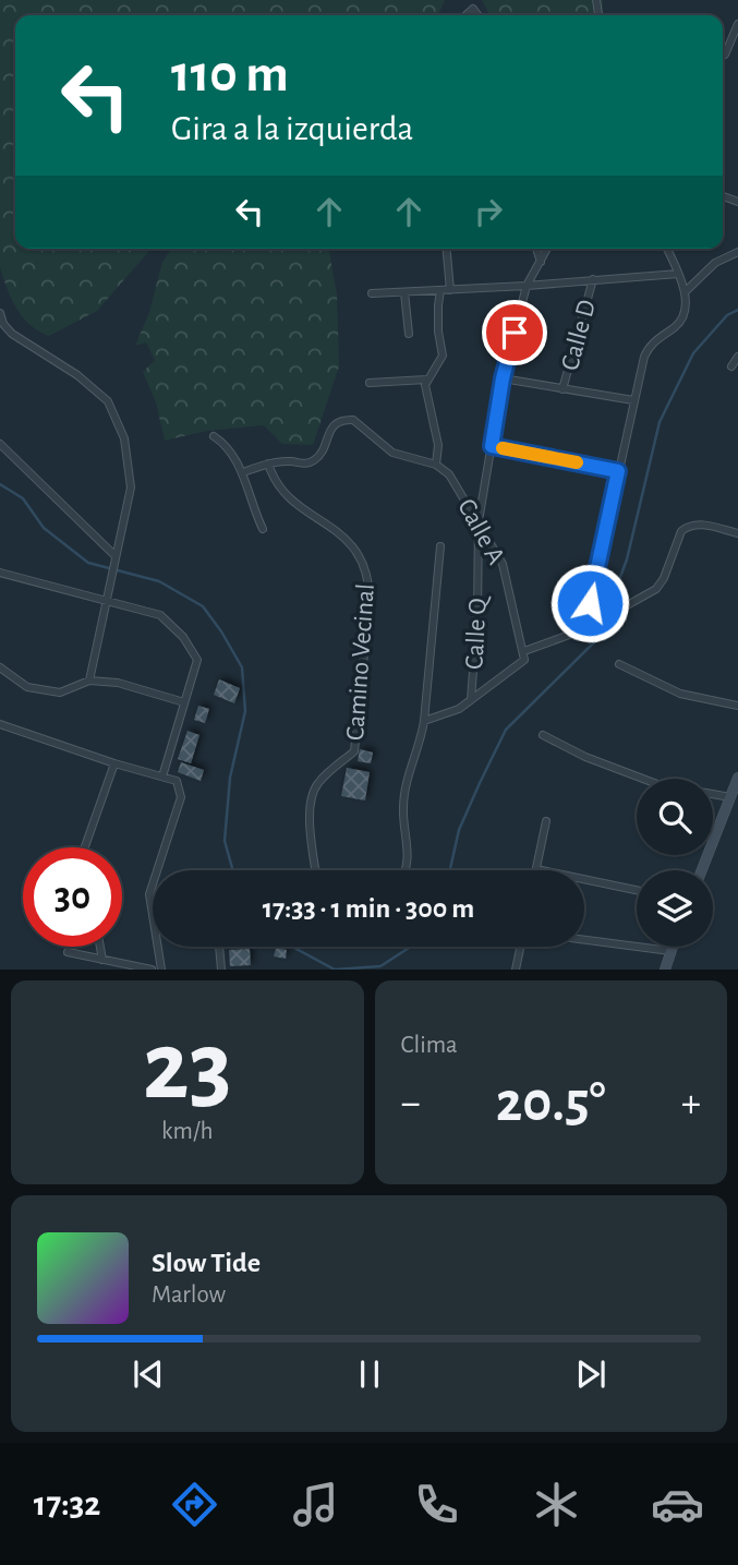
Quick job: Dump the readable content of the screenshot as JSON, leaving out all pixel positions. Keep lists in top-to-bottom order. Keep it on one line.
{"streets":{"street":["Calle D","Calle A","Calle Q","Camino Vecinal"]},"crossings":[["Calle A","Calle Q"]],"page":{"turn":["110 m","Gira a la izquierda"],"limit":"30","trip":"17:33 · 1 min · 300 m","tile":[["23","km/h"],"Clima"],"heat":["−","20.5°","+"],"song":["Slow Tide","Marlow"],"tabs":"17:32"}}
